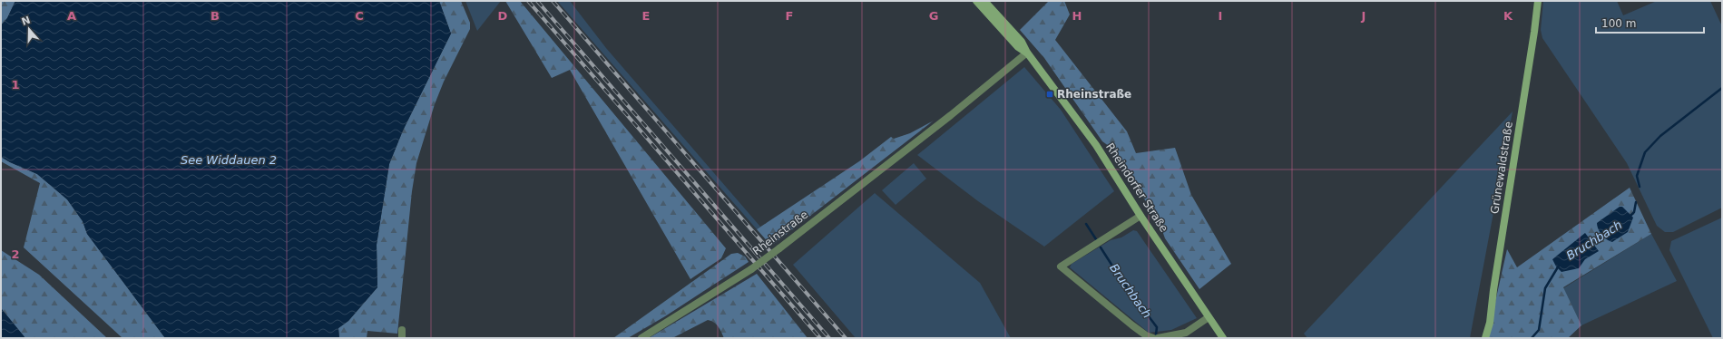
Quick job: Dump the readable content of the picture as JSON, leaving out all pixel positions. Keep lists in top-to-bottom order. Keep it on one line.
{"streets":{"main road":["Grünewaldstraße","Rheindorfer Straße"],"street":["Rheinstraße"]},"crossings":[["Rheindorfer Straße","Rheinstraße"]],"water":["See Widdauen 2","Bruchbach"],"places":{"transit":["Rheinstraße"]},"scale_bar":"100 m","north":"top","grid":{"columns":["A","B","C","D","E","F","G","H","I","J","K"],"rows":["1","2"]}}
